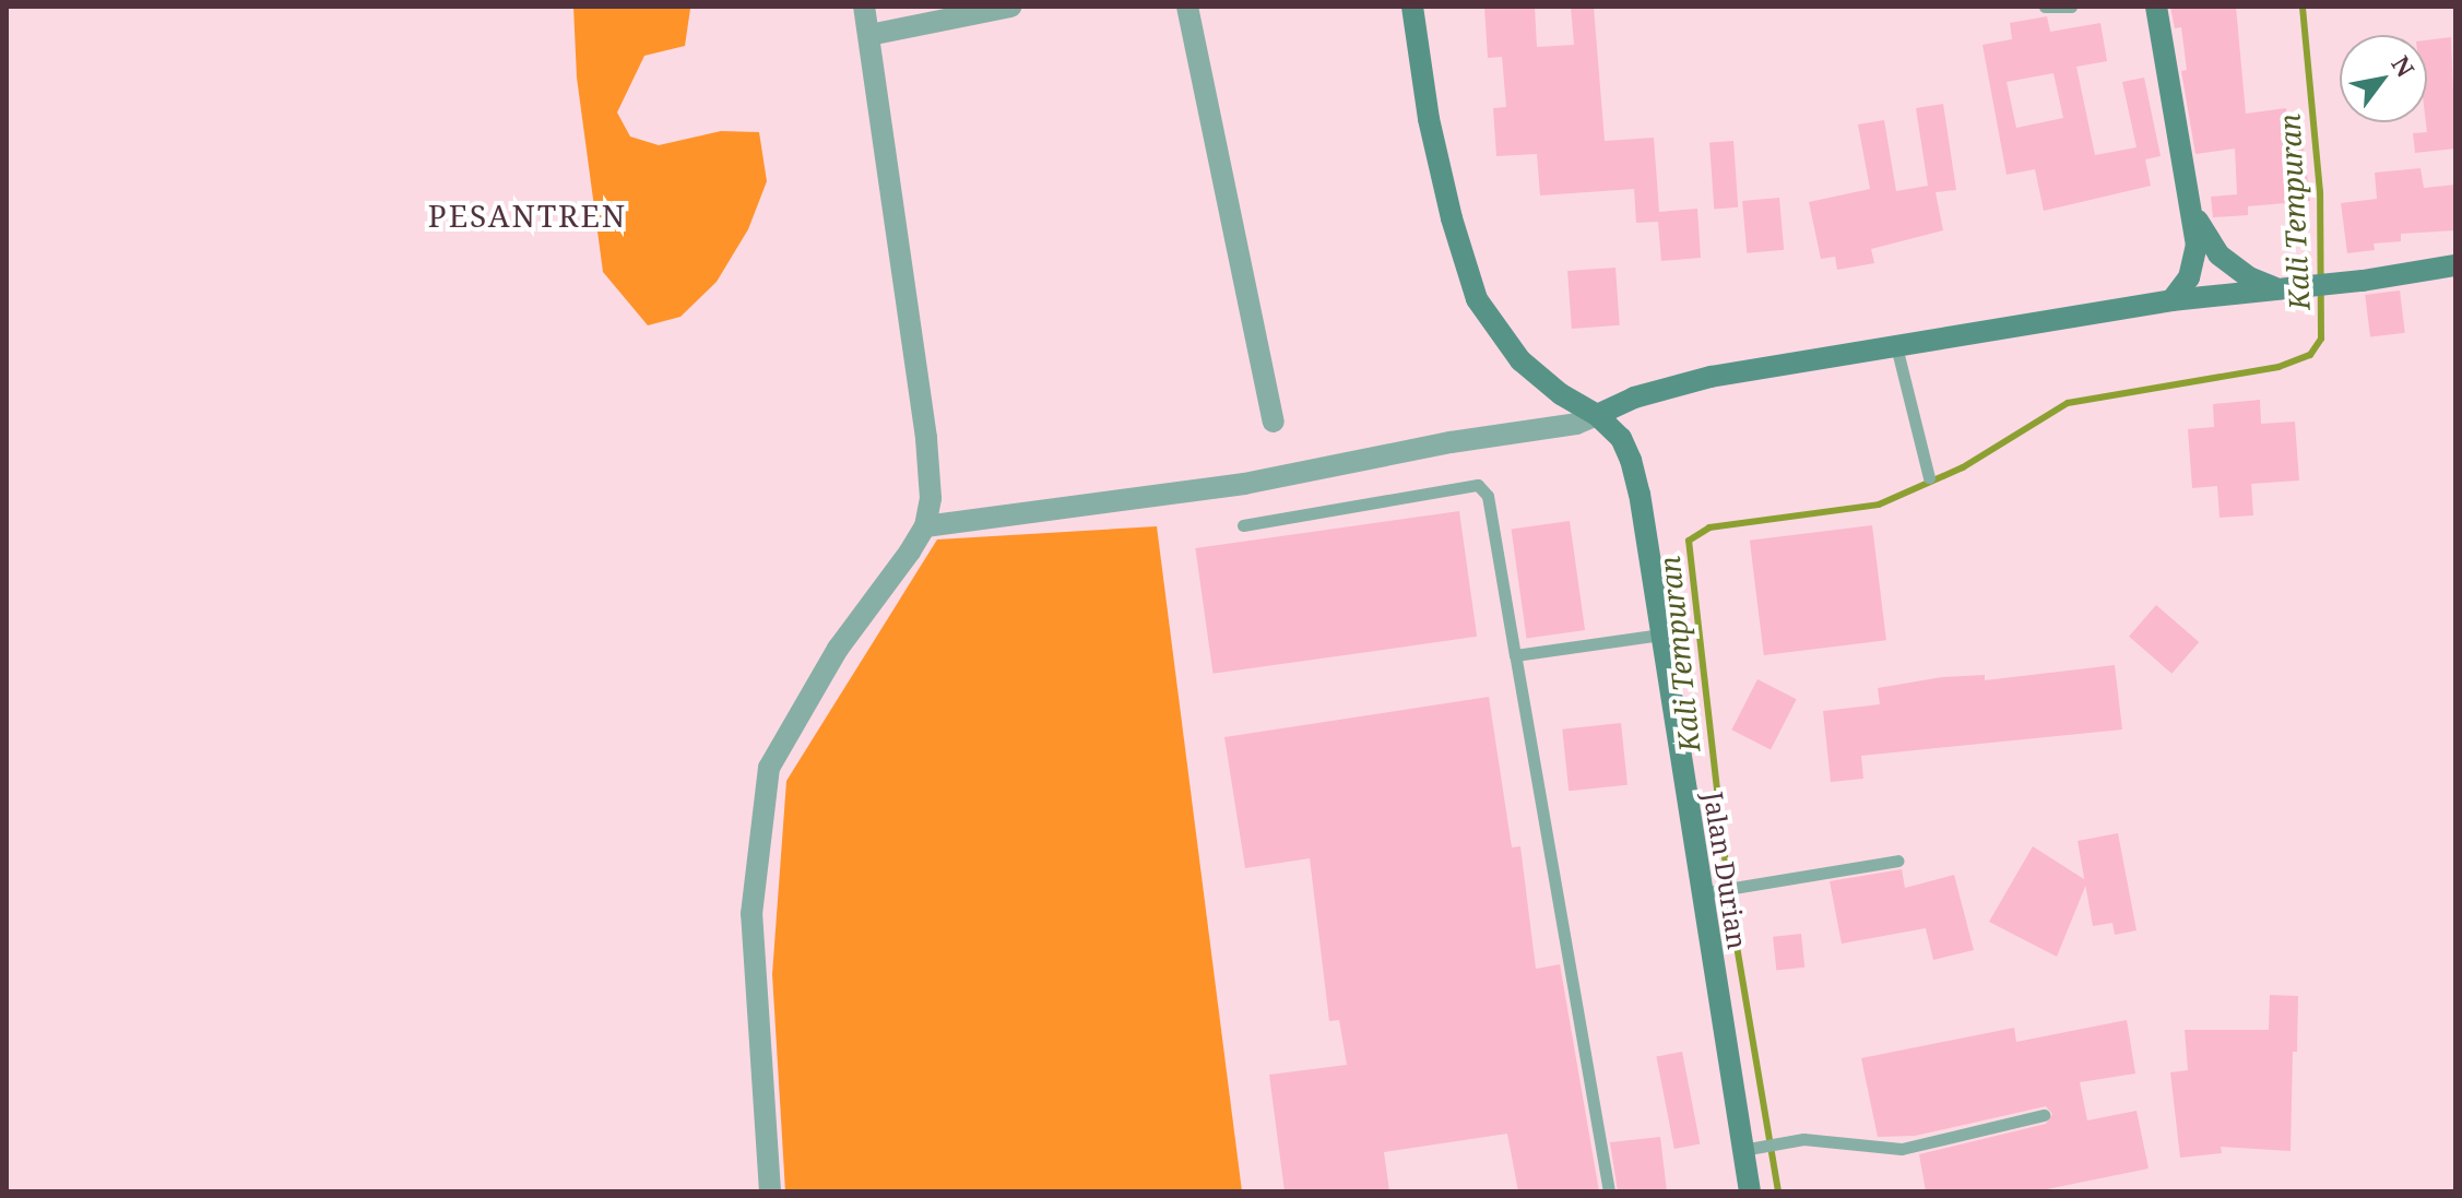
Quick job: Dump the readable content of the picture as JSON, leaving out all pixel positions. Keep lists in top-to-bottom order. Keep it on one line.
{"streets":{"main road":["Jalan Durian"]},"districts":["PESANTREN"],"water":["Kali Tempuran"],"north":"top right"}
